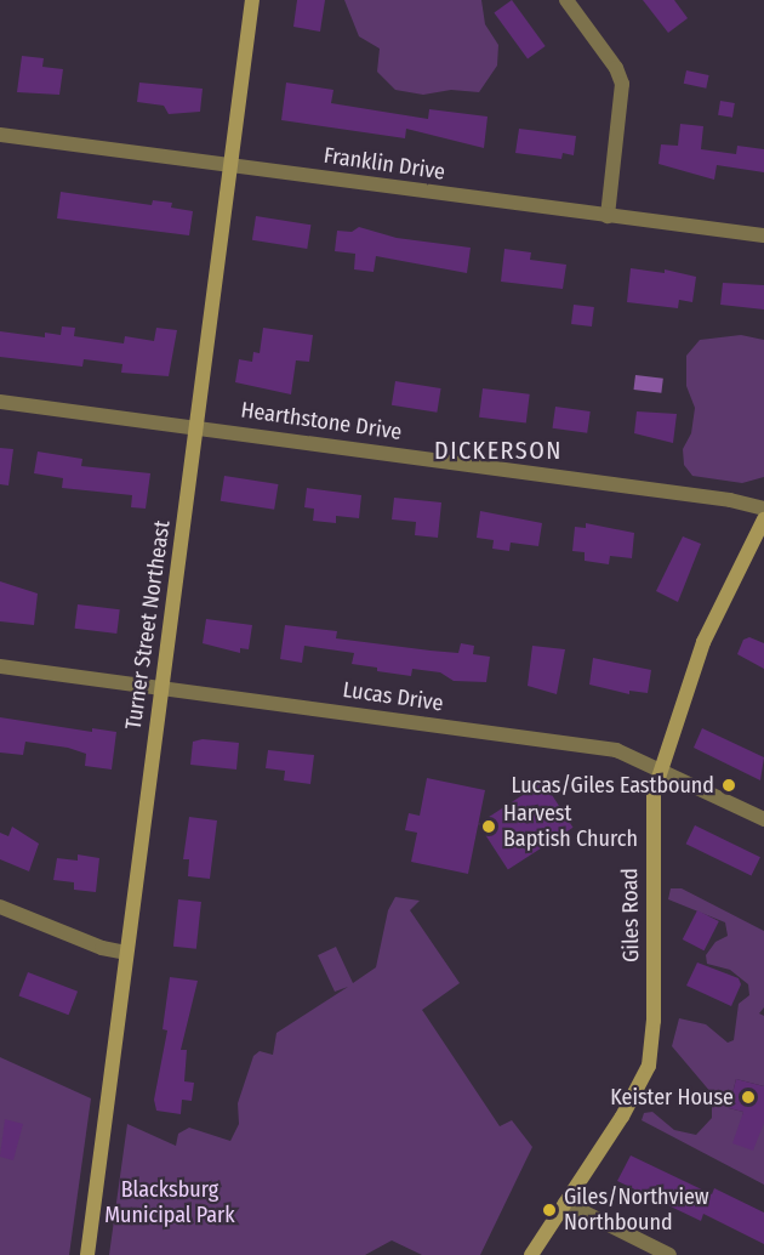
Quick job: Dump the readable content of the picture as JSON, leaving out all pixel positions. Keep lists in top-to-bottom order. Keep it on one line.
{"streets":{"street":["Franklin Drive","Hearthstone Drive","Turner Street Northeast","Lucas Drive","Giles Road"]},"crossings":[["Franklin Drive","Turner Street Northeast"],["Hearthstone Drive","Turner Street Northeast"],["Turner Street Northeast","Lucas Drive"],["Lucas Drive","Giles Road"]],"districts":["DICKERSON"],"parks":["Blacksburg Municipal Park"],"places":["Lucas/Giles Eastbound","Harvest Baptish Church","Keister House","Giles/Northview Northbound"]}
